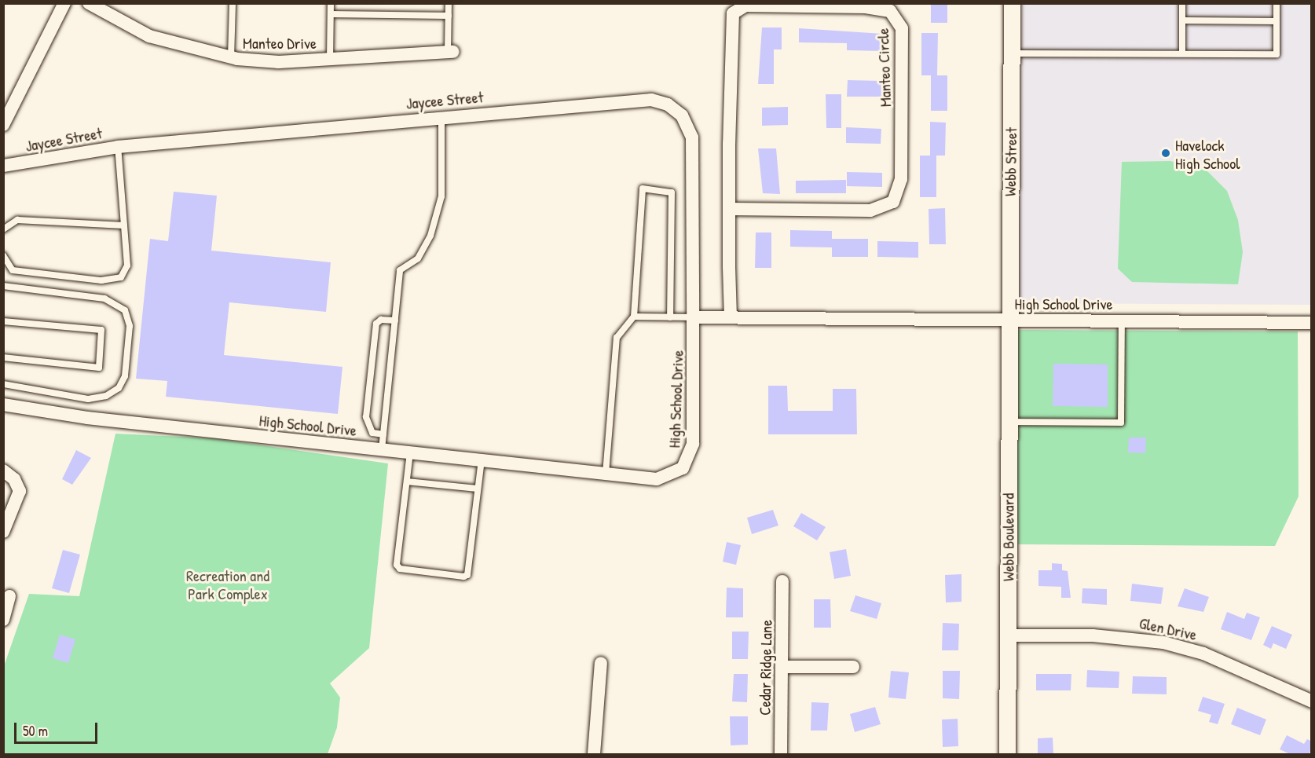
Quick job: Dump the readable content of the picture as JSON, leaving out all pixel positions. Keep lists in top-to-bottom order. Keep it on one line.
{"streets":{"street":["Manteo Drive","Manteo Circle","Jaycee Street","Webb Street","High School Drive","Webb Boulevard","Glen Drive","Cedar Ridge Lane"]},"crossings":[["Manteo Circle","High School Drive"],["Jaycee Street","High School Drive"],["Webb Street","High School Drive"],["Webb Street","Webb Boulevard"],["High School Drive","Webb Boulevard"],["Webb Boulevard","Glen Drive"]],"parks":["Recreation and Park Complex"],"places":["Havelock High School"],"scale_bar":"50 m"}
